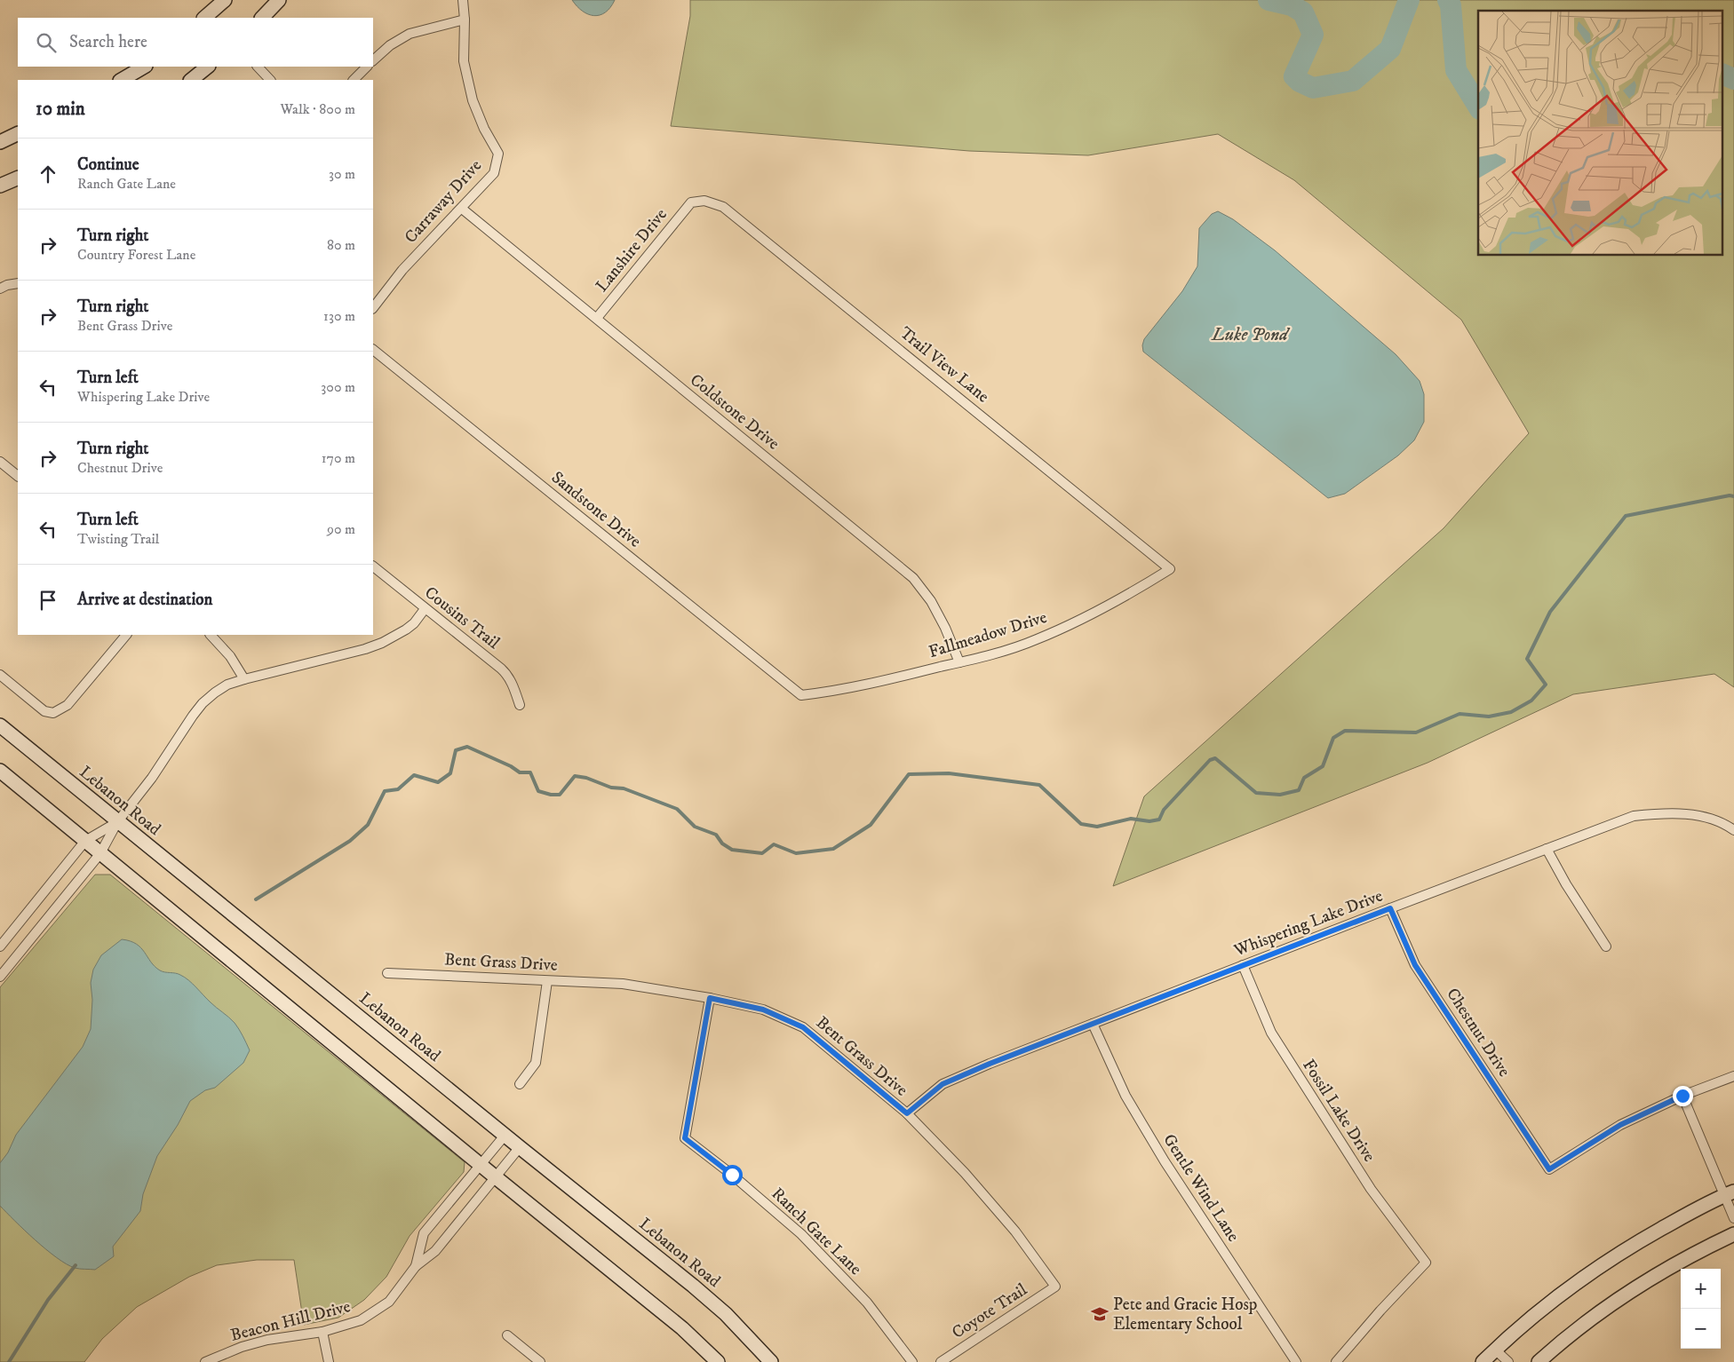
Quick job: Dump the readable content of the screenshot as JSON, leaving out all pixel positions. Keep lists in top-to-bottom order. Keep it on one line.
{"streets":{"main road":["Lebanon Road"],"street":["Carraway Drive","Lanshire Drive","Trail View Lane","Coldstone Drive","Sandstone Drive","Cousins Trail","Fallmeadow Drive","Whispering Lake Drive","Bent Grass Drive","Chestnut Drive","Fossil Lake Drive","Gentle Wind Lane","Ranch Gate Lane","Coyote Trail","Beacon Hill Drive"]},"crossings":[["Carraway Drive","Coldstone Drive"],["Lanshire Drive","Trail View Lane"],["Lanshire Drive","Coldstone Drive"],["Trail View Lane","Fallmeadow Drive"],["Coldstone Drive","Fallmeadow Drive"],["Sandstone Drive","Fallmeadow Drive"],["Lebanon Road","Beacon Hill Drive"],["Whispering Lake Drive","Bent Grass Drive"],["Whispering Lake Drive","Chestnut Drive"],["Whispering Lake Drive","Fossil Lake Drive"],["Whispering Lake Drive","Gentle Wind Lane"],["Bent Grass Drive","Ranch Gate Lane"],["Bent Grass Drive","Coyote Trail"]],"water":["Luke Pond"],"places":{"school or university":["Pete and Gracie Hosp Elementary School"]},"page":{"search":"Search here","heading":["10 min","Walk · 800 m"],"list":[["Continue","Ranch Gate Lane","30 m"],["Turn right","Country Forest Lane","80 m"],["Turn right","Bent Grass Drive","130 m"],["Turn left","Whispering Lake Drive","300 m"],["Turn right","Chestnut Drive","170 m"],["Turn left","Twisting Trail","90 m"],"Arrive at destination"],"map_buttons":["+","−"]}}
